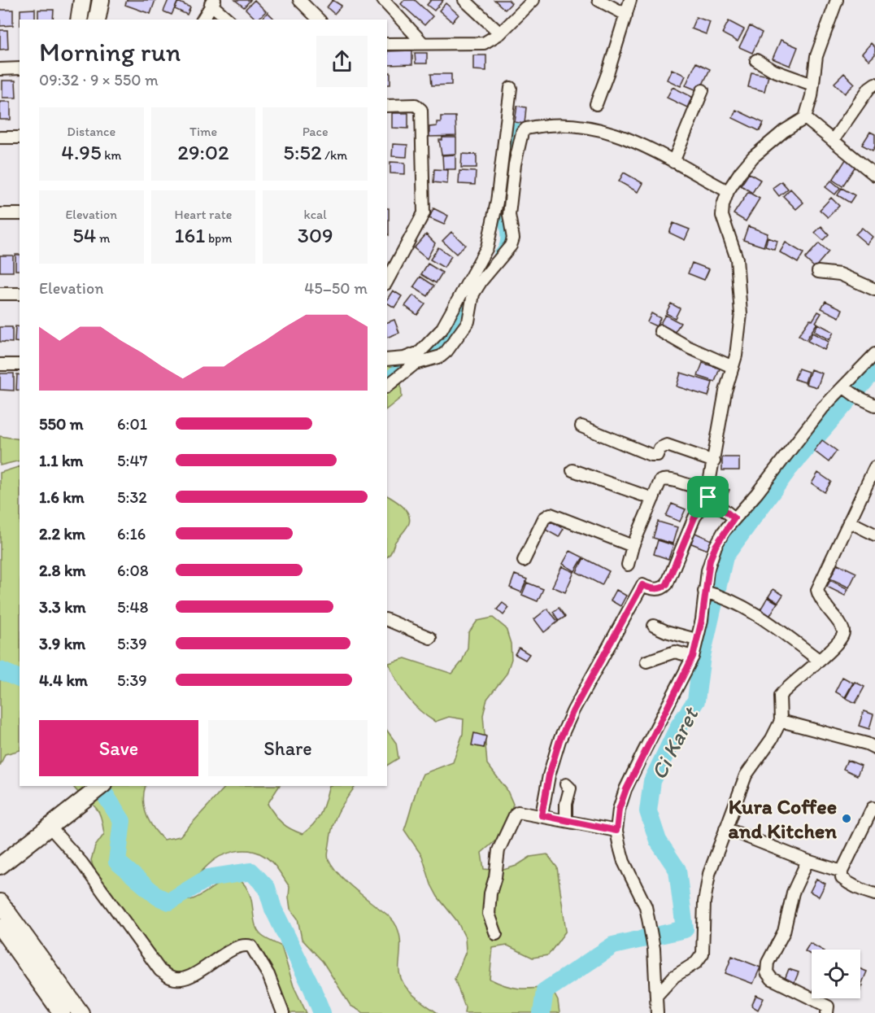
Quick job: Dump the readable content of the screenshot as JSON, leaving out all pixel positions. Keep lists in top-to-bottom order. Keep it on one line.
{"water":["Ci Karet"],"places":["Kura Coffee and Kitchen"],"page":{"heading":["Morning run","09:32 · 9 × 550 m"],"stats":[["Distance","4.95 km"],["Time","29:02"],["Pace","5:52 /km"],["Elevation","54 m"],["Heart rate","161 bpm"],["kcal","309"]],"chart":["Elevation","45–50 m"],"list":[{"name":"550 m","note":"6:01"},{"name":"1.1 km","note":"5:47"},{"name":"1.6 km","note":"5:32"},{"name":"2.2 km","note":"6:16"},{"name":"2.8 km","note":"6:08"},{"name":"3.3 km","note":"5:48"},{"name":"3.9 km","note":"5:39"},{"name":"4.4 km","note":"5:39"}],"buttons":["Save","Share"]}}
